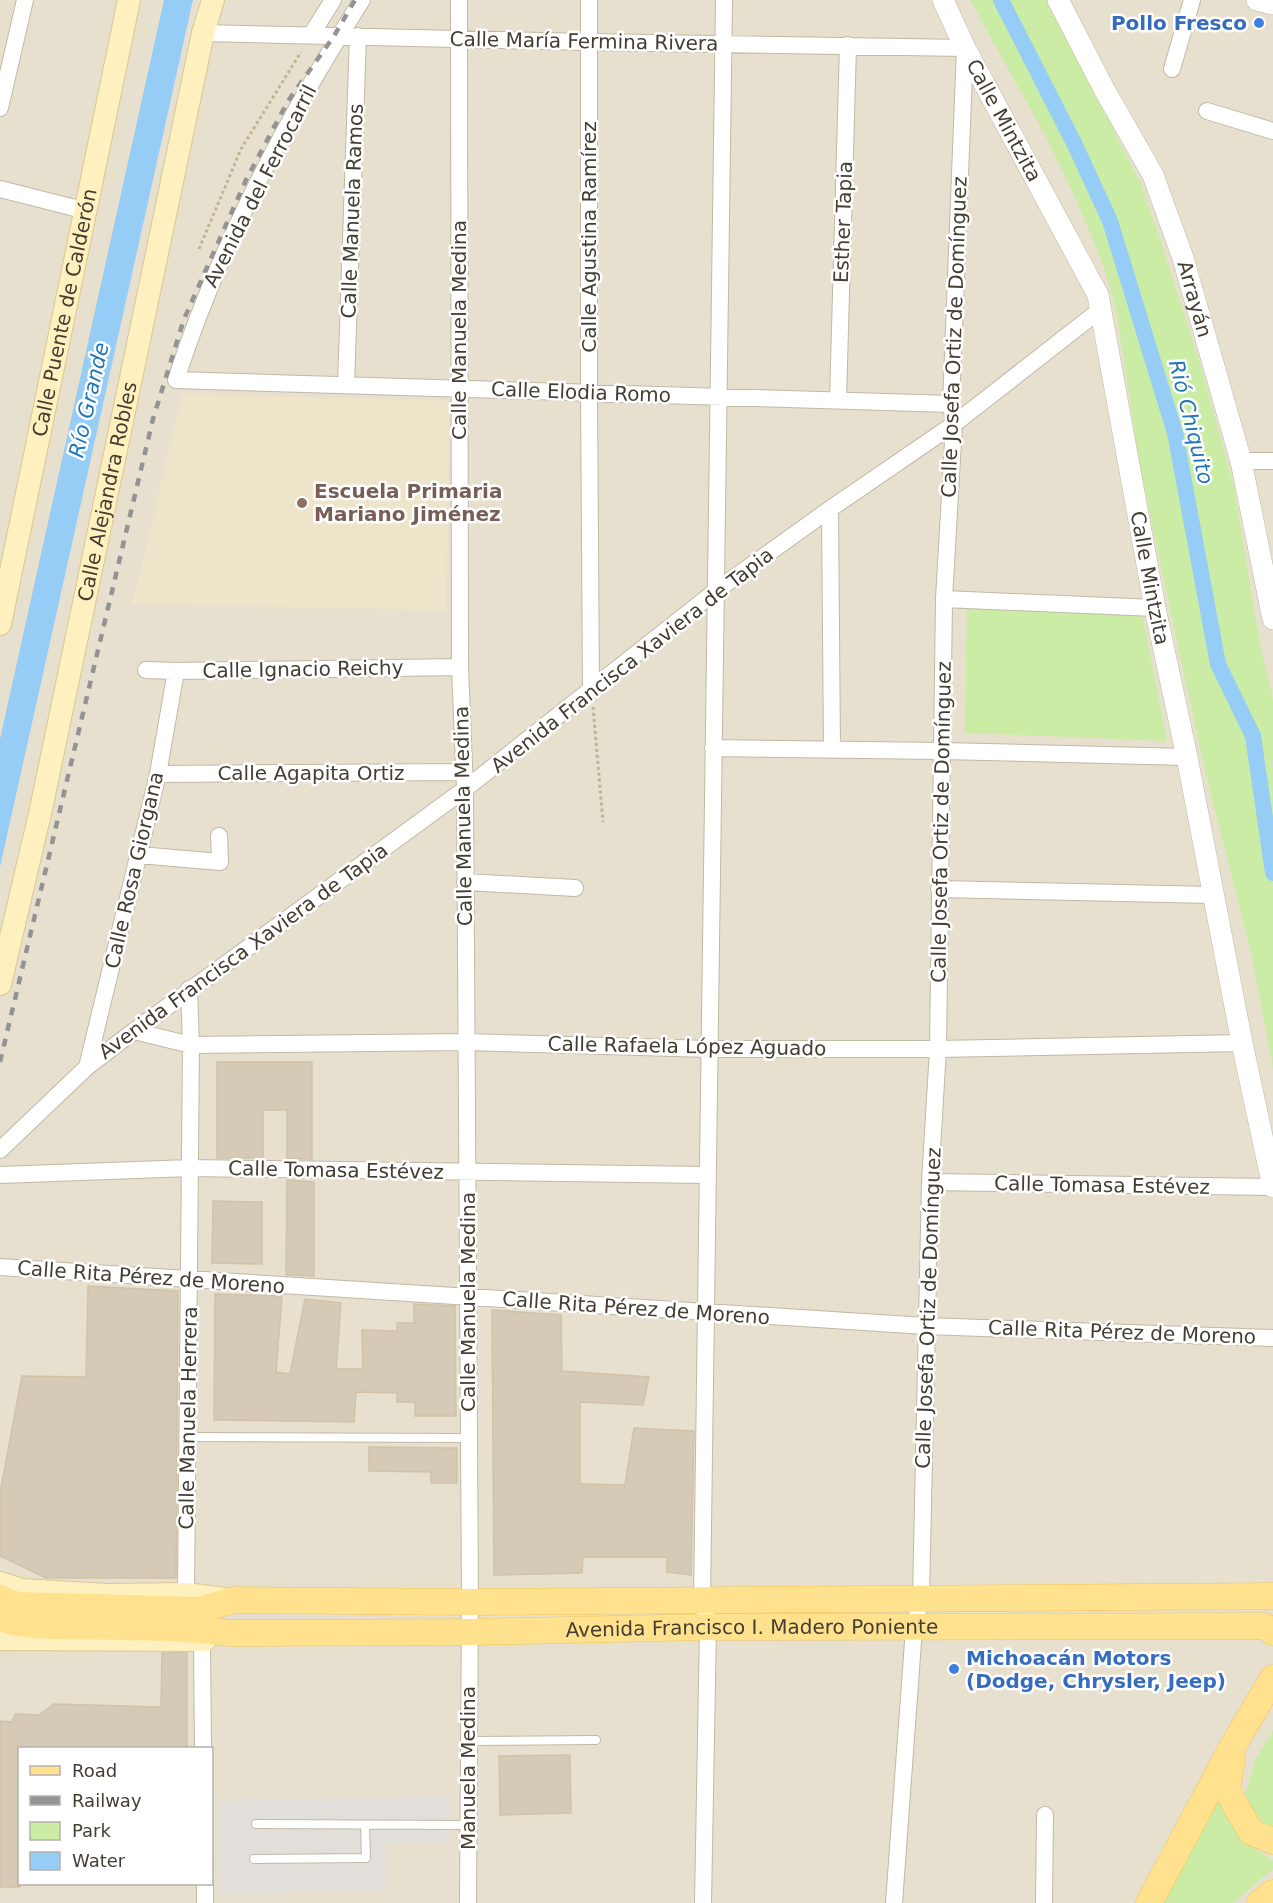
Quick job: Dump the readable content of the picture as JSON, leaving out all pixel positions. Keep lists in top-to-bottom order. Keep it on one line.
{"streets":{"main road":["Calle Puente de Calderón","Calle Alejandra Robles","Avenida Francisco I. Madero Poniente"],"street":["Calle María Fermina Rivera","Calle Mintzita","Avenida del Ferrocarril","Calle Manuela Ramos","Esther Tapia","Calle Agustina Ramírez","Arrayán","Calle Manuela Medina","Calle Josefa Ortiz de Domínguez","Calle Elodia Romo","Avenida Francisca Xaviera de Tapia","Calle Ignacio Reichy","Calle Agapita Ortiz","Calle Rosa Giorgana","Calle Rafaela López Aguado","Calle Tomasa Estévez","Calle Rita Pérez de Moreno","Calle Manuela Herrera","Manuela Medina"]},"crossings":[["Calle María Fermina Rivera","Calle Mintzita"],["Calle María Fermina Rivera","Avenida del Ferrocarril"],["Calle María Fermina Rivera","Calle Manuela Ramos"],["Calle María Fermina Rivera","Esther Tapia"],["Calle María Fermina Rivera","Calle Agustina Ramírez"],["Calle María Fermina Rivera","Calle Manuela Medina"],["Calle María Fermina Rivera","Calle Josefa Ortiz de Domínguez"],["Calle María Fermina Rivera","Calle Alejandra Robles"],["Calle Mintzita","Calle Josefa Ortiz de Domínguez"],["Calle Mintzita","Avenida Francisca Xaviera de Tapia"],["Calle Mintzita","Calle Rafaela López Aguado"],["Calle Mintzita","Calle Tomasa Estévez"],["Avenida del Ferrocarril","Calle Elodia Romo"],["Calle Manuela Ramos","Calle Elodia Romo"],["Esther Tapia","Calle Elodia Romo"],["Calle Agustina Ramírez","Calle Elodia Romo"],["Calle Agustina Ramírez","Avenida Francisca Xaviera de Tapia"],["Calle Manuela Medina","Calle Elodia Romo"],["Calle Manuela Medina","Avenida Francisca Xaviera de Tapia"],["Calle Manuela Medina","Calle Ignacio Reichy"],["Calle Manuela Medina","Calle Agapita Ortiz"],["Calle Manuela Medina","Calle Rafaela López Aguado"],["Calle Manuela Medina","Calle Tomasa Estévez"],["Calle Manuela Medina","Calle Rita Pérez de Moreno"],["Calle Manuela Medina","Avenida Francisco I. Madero Poniente"],["Calle Manuela Medina","Manuela Medina"],["Calle Josefa Ortiz de Domínguez","Calle Elodia Romo"],["Calle Josefa Ortiz de Domínguez","Avenida Francisca Xaviera de Tapia"],["Calle Josefa Ortiz de Domínguez","Calle Rafaela López Aguado"],["Calle Josefa Ortiz de Domínguez","Calle Tomasa Estévez"],["Calle Josefa Ortiz de Domínguez","Calle Rita Pérez de Moreno"],["Calle Josefa Ortiz de Domínguez","Avenida Francisco I. Madero Poniente"],["Avenida Francisca Xaviera de Tapia","Calle Rosa Giorgana"],["Avenida Francisca Xaviera de Tapia","Calle Rafaela López Aguado"],["Avenida Francisca Xaviera de Tapia","Calle Manuela Herrera"],["Calle Ignacio Reichy","Calle Rosa Giorgana"],["Calle Agapita Ortiz","Calle Rosa Giorgana"],["Calle Rafaela López Aguado","Calle Manuela Herrera"],["Calle Tomasa Estévez","Calle Manuela Herrera"],["Calle Rita Pérez de Moreno","Calle Manuela Herrera"],["Calle Manuela Herrera","Avenida Francisco I. Madero Poniente"],["Avenida Francisco I. Madero Poniente","Manuela Medina"]],"water":["Río Grande","Rió Chiquito"],"places":["Pollo Fresco","Escuela Primaria Mariano Jiménez","Michoacán Motors (Dodge, Chrysler, Jeep)"],"legend":["Road","Railway","Park","Water"]}
